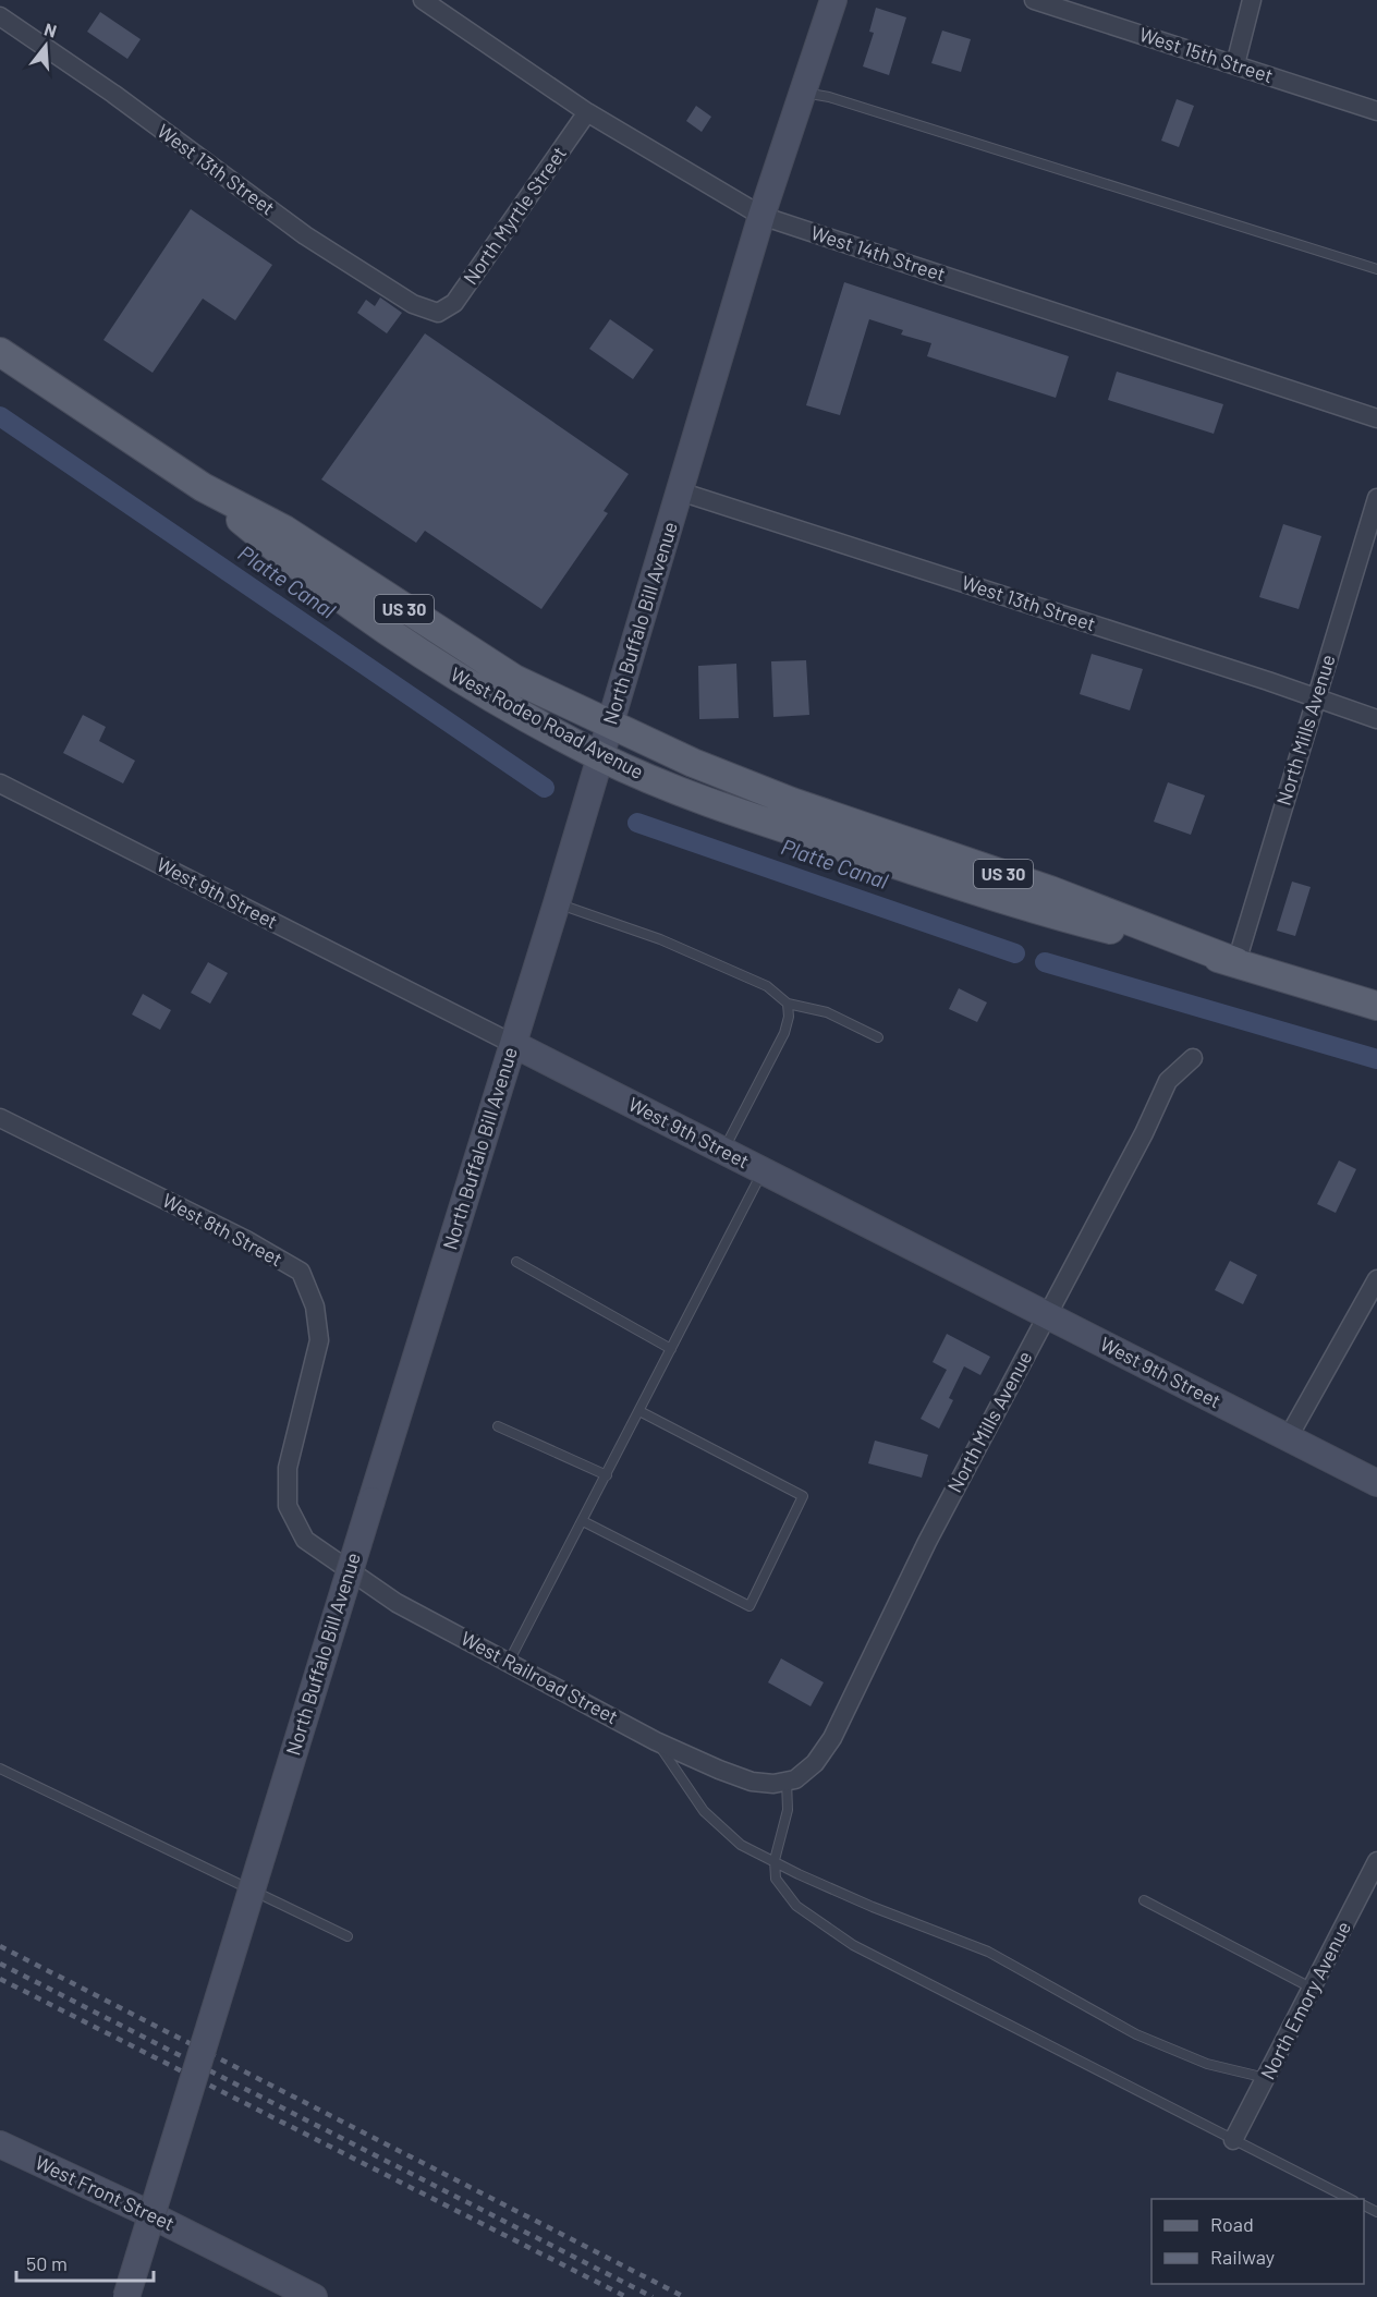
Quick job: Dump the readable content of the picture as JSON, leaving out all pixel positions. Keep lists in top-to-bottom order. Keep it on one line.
{"streets":{"main road":["US 30","West Rodeo Road Avenue"],"street":["West 15th Street","West 13th Street","North Myrtle Street","West 14th Street","North Buffalo Bill Avenue","North Mills Avenue","West 9th Street","West 8th Street","West Railroad Street","North Emory Avenue","West Front Street"]},"crossings":[["West 13th Street","North Myrtle Street"],["West 13th Street","North Buffalo Bill Avenue"],["West 13th Street","North Mills Avenue"],["North Myrtle Street","West 14th Street"],["West 14th Street","North Buffalo Bill Avenue"],["North Buffalo Bill Avenue","West Rodeo Road Avenue"],["North Buffalo Bill Avenue","West 9th Street"],["West Rodeo Road Avenue","North Mills Avenue"],["North Mills Avenue","West 9th Street"],["North Mills Avenue","West Railroad Street"],["West 8th Street","West Railroad Street"]],"water":["Platte Canal"],"legend":["Road","Railway"],"scale_bar":"50 m","north":"top"}
